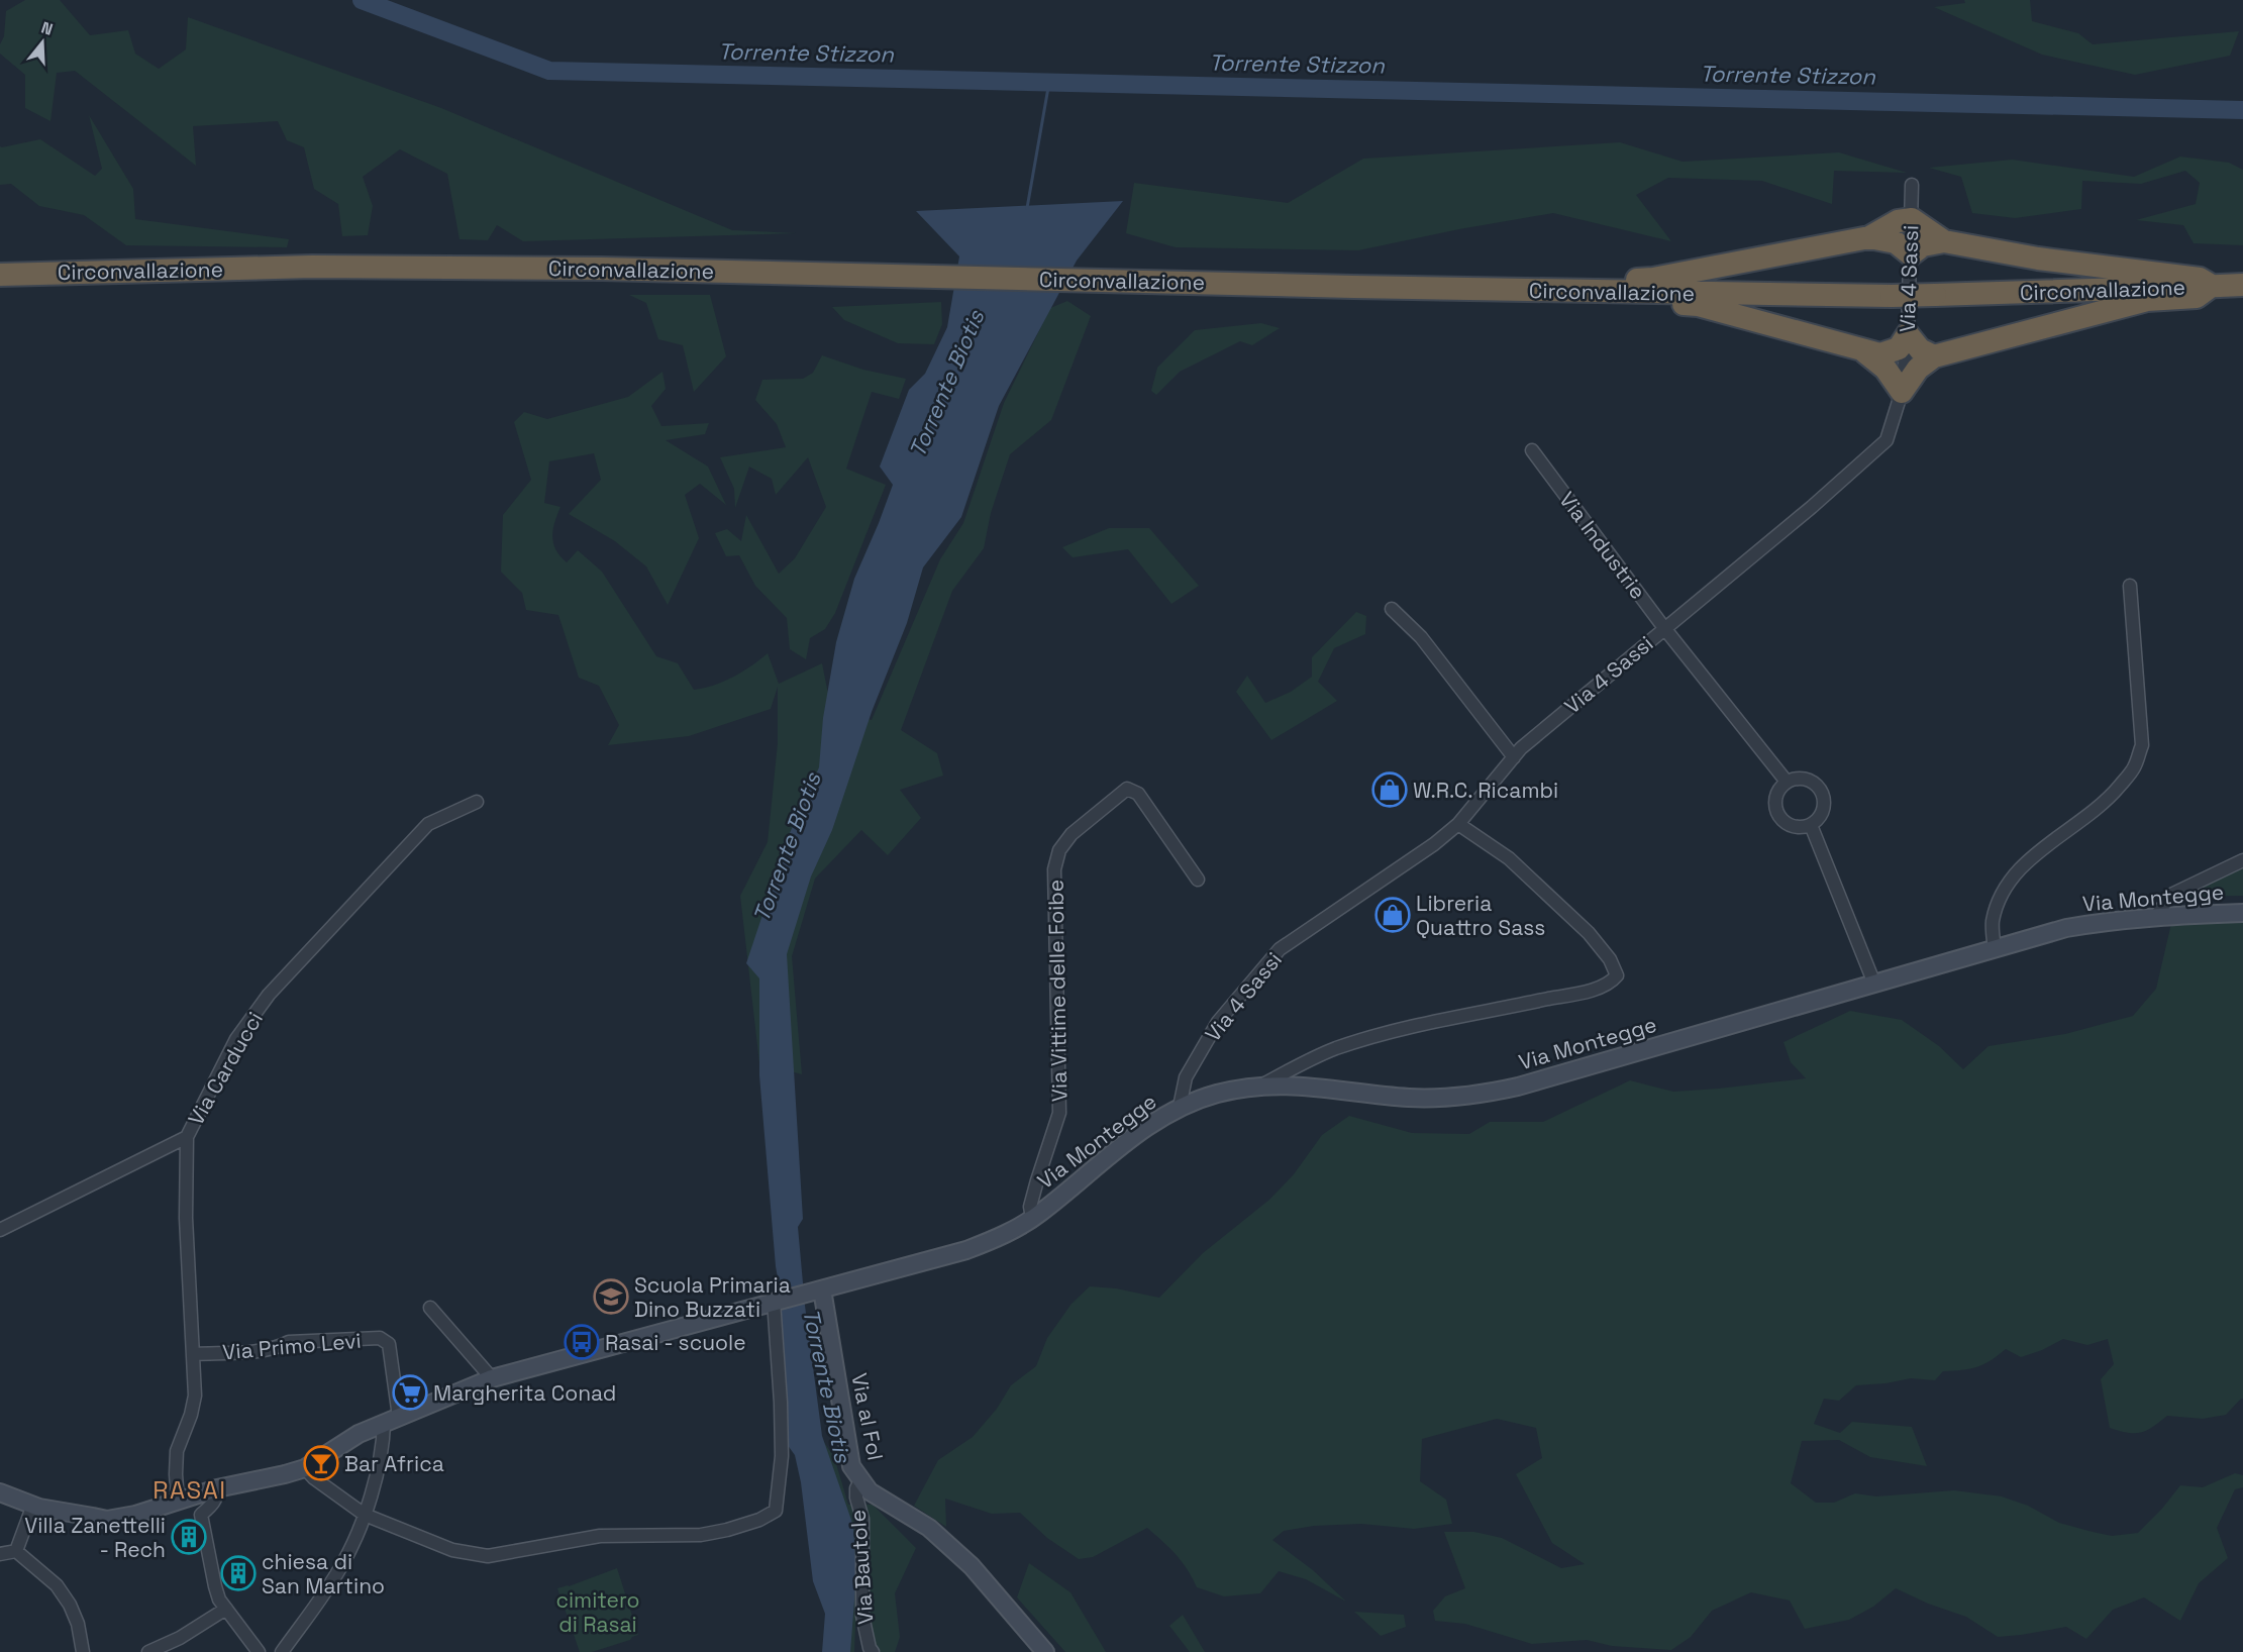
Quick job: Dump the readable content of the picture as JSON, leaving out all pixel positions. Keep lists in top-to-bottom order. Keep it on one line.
{"streets":{"highway":["Circonvallazione"],"street":["Via 4 Sassi","Via Industrie","Via Montegge","Via Vittime delle Foibe","Via Carducci","Via Primo Levi","Via al Fol","Via Bautole"]},"crossings":[["Via 4 Sassi","Via Industrie"],["Via 4 Sassi","Via Montegge"],["Via Montegge","Via Vittime delle Foibe"],["Via Montegge","Via Carducci"],["Via Montegge","Via Primo Levi"],["Via Montegge","Via al Fol"],["Via Carducci","Via Primo Levi"],["Via al Fol","Via Bautole"]],"districts":["RASAI"],"water":["Torrente Stizzon","Torrente Biotis"],"parks":["cimitero di Rasai"],"places":{"shop":["W.R.C. Ricambi","Libreria Quattro Sass"],"school or university":["Scuola Primaria Dino Buzzati"],"bus stop":["Rasai - scuole"],"supermarket":["Margherita Conad"],"bar":["Bar Africa"],"building":["Villa Zanettelli - Rech","chiesa di San Martino"]},"north":"top"}
